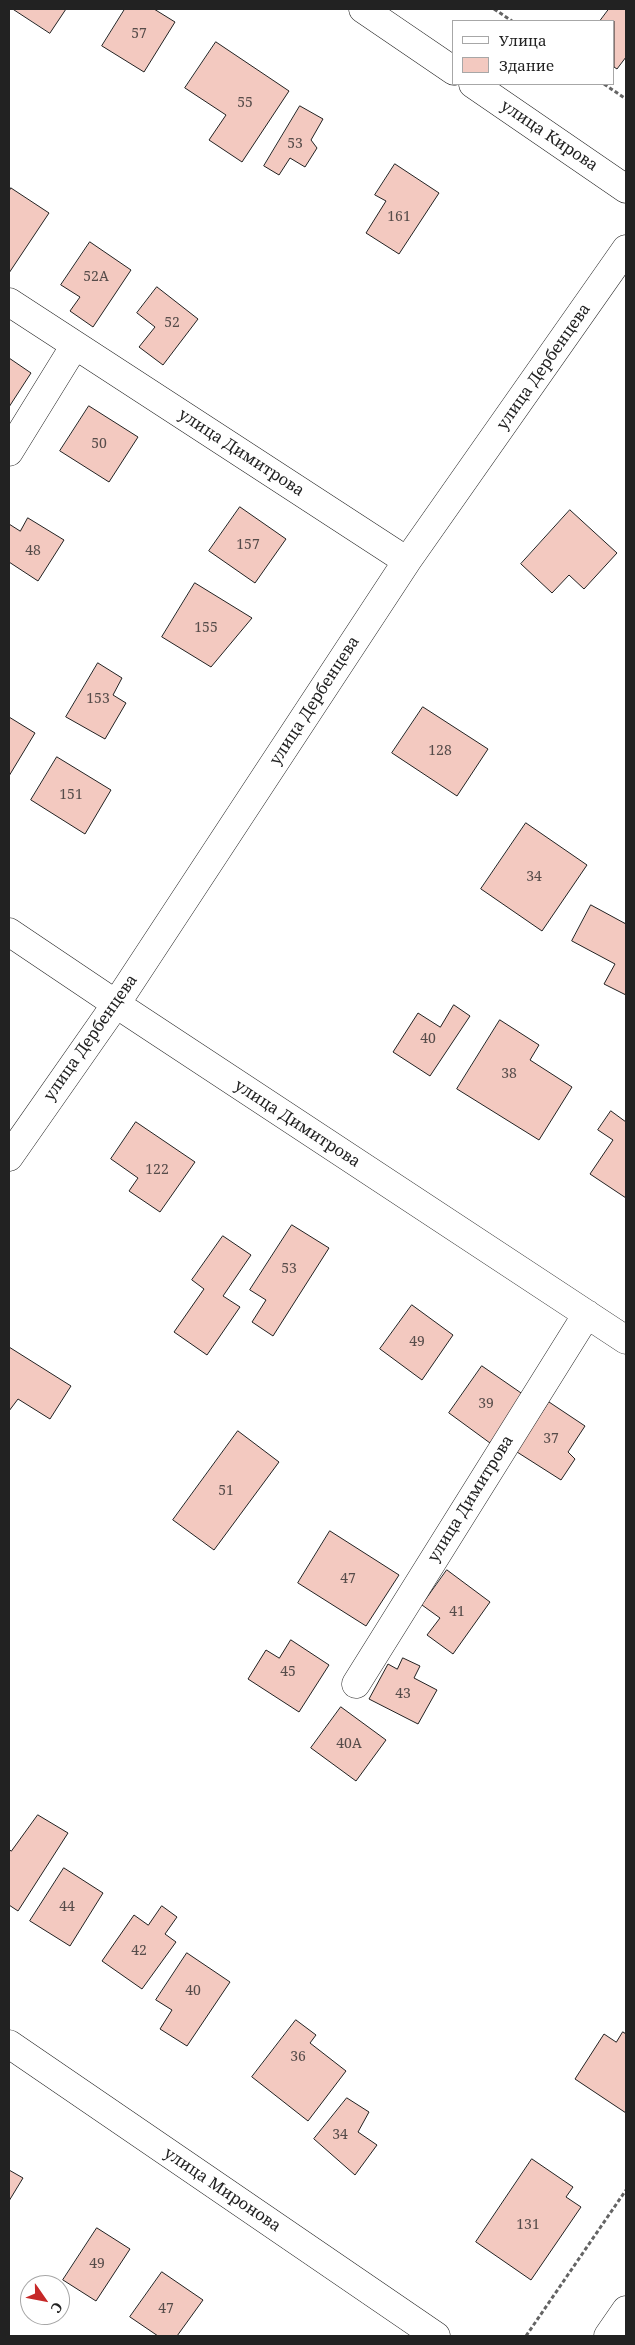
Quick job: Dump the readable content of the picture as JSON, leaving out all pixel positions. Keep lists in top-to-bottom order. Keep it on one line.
{"streets":{"street":["улица Кирова","улица Дербенцева","улица Димитрова","улица Миронова"]},"crossings":[["улица Дербенцева","улица Димитрова"]],"house_numbers":["57","55","53","161","52А","52","50","157","48","155","153","128","151","34","40","38","122","53","49","39","37","51","47","41","45","43","40А","44","42","40","36","34","131","49","47"],"legend":["Улица","Здание"],"north":"bottom right"}
